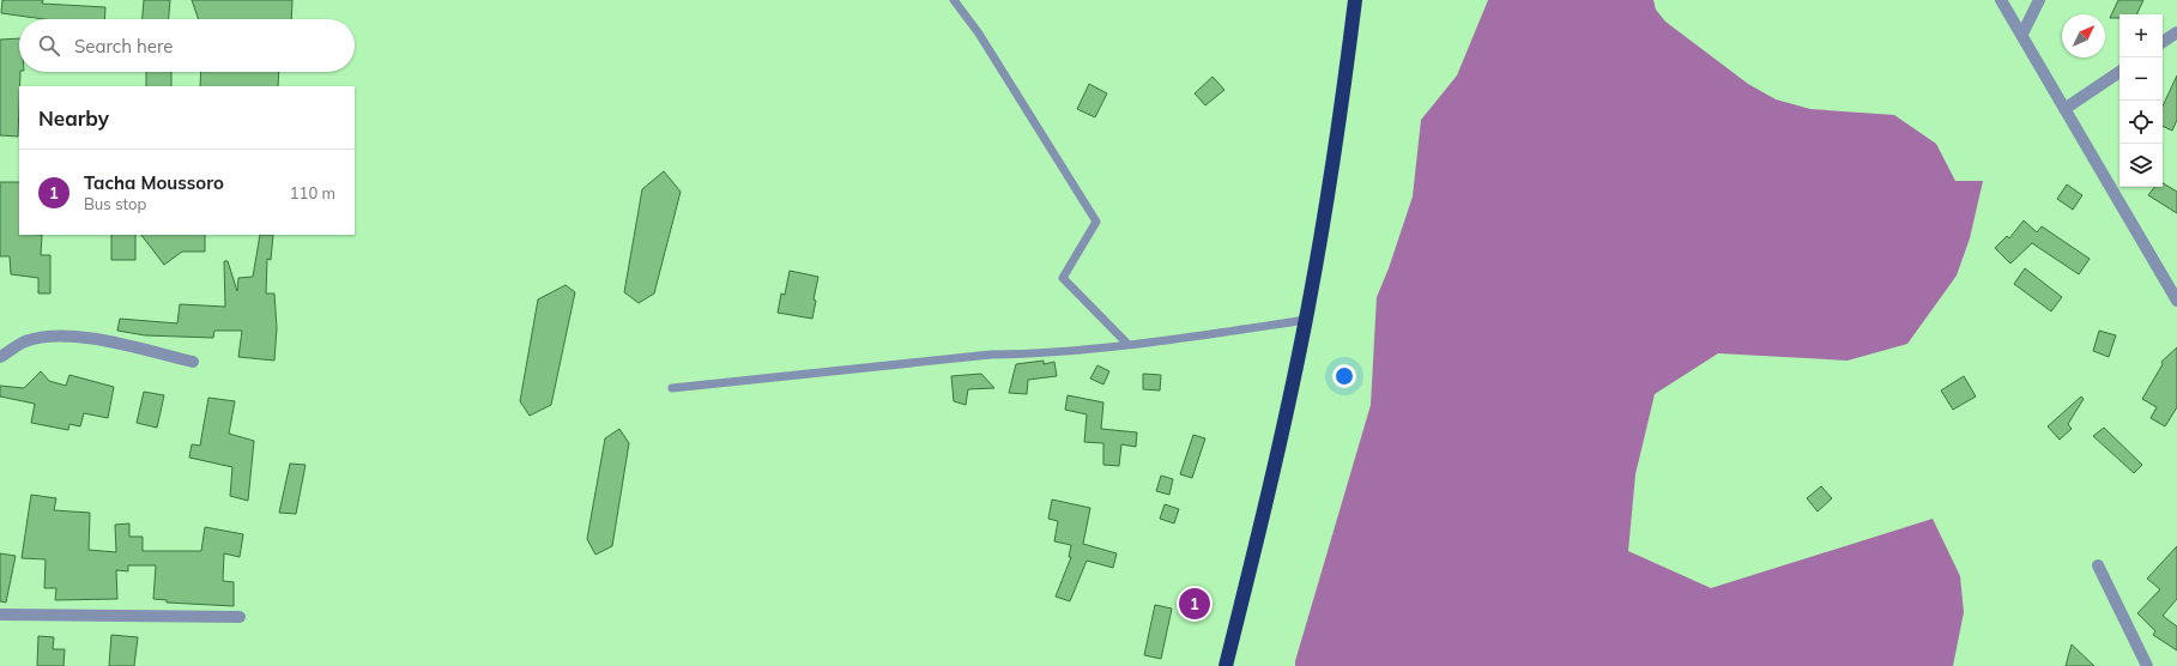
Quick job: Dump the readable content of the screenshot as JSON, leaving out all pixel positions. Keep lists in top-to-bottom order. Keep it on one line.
{"north":"top right","page":{"map_buttons":["+","−"],"search":"Search here","heading":"Nearby","list":[{"mark":"1","name":"Tacha Moussoro","note":"Bus stop","value":"110 m"}],"pins":"1"}}
